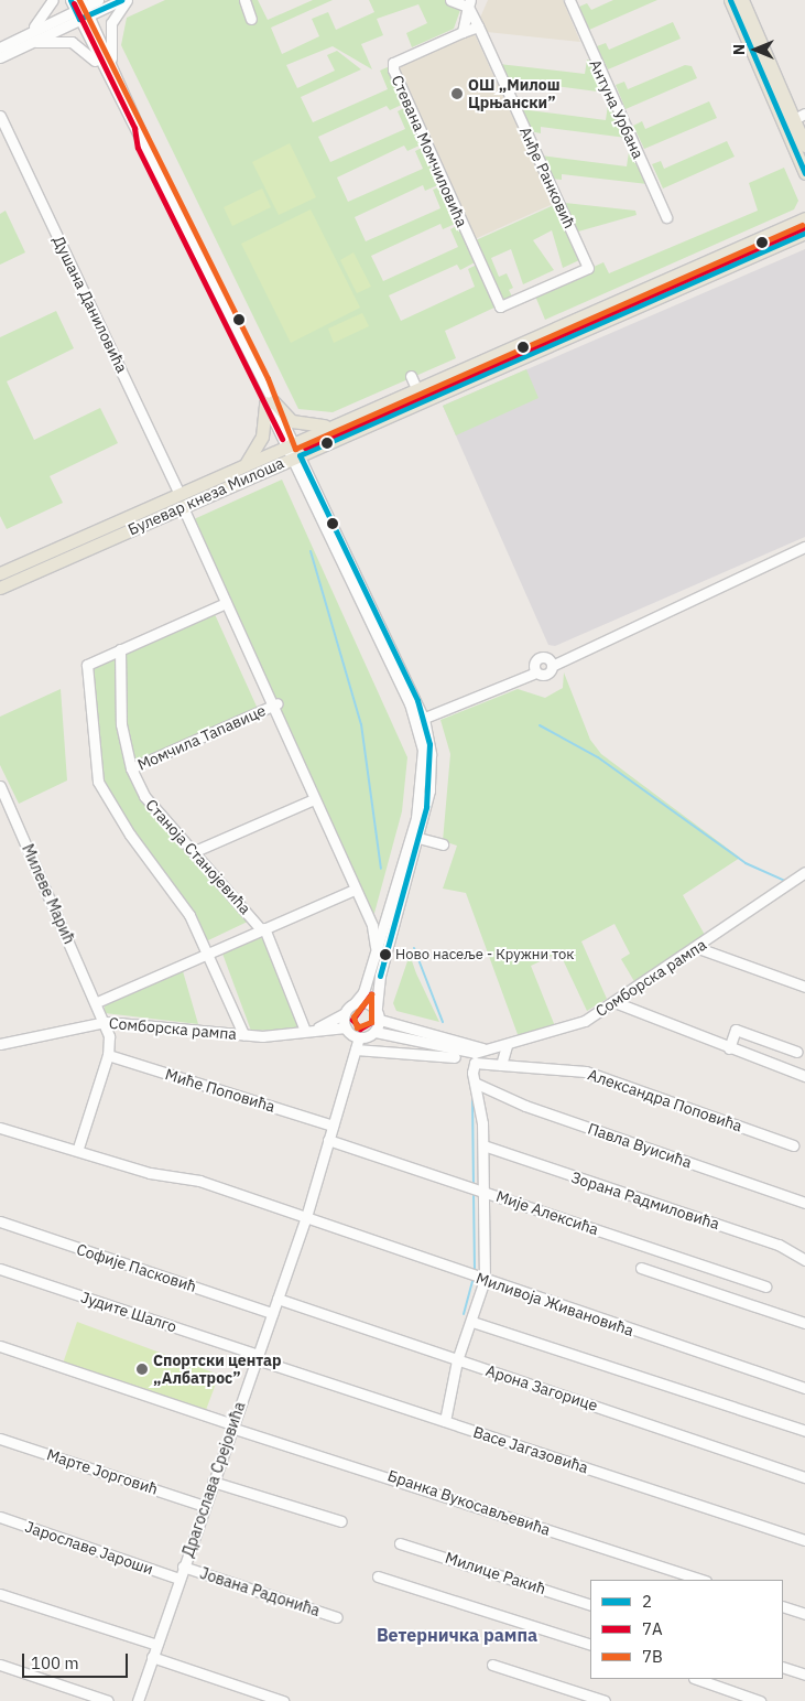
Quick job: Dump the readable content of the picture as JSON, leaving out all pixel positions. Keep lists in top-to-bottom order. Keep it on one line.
{"streets":{"main road":["Булевар кнеза Милоша"],"street":["Антуна Урбана","Стевана Момчиловића","Анђе Ранковић","Душана Даниловића","Момчила Тапавице","Станоја Станојевића","Милеве Марић","Сомборска рампа","Миће Поповића","Александра Поповића","Павла Вуисића","Зорана Радмиловића","Мије Алексића","Софије Пасковић","Миливоја Живановића","Јудите Шалго","Арона Загорице","Васе Јагазовића","Марте Јорговић","Драгослава Срејовића","Бранка Вукосављевића","Јарославе Јароши","Милице Ракић","Јована Радонића"]},"crossings":[["Стевана Момчиловића","Анђе Ранковић"],["Душана Даниловића","Булевар кнеза Милоша"],["Булевар кнеза Милоша","Момчила Тапавице"],["Момчила Тапавице","Станоја Станојевића"],["Станоја Станојевића","Сомборска рампа"],["Милеве Марић","Сомборска рампа"],["Милеве Марић","Миће Поповића"],["Милеве Марић","Миливоја Живановића"],["Сомборска рампа","Драгослава Срејовића"],["Миће Поповића","Драгослава Срејовића"],["Александра Поповића","Павла Вуисића"],["Мије Алексића","Драгослава Срејовића"],["Софије Пасковић","Драгослава Срејовића"],["Миливоја Живановића","Драгослава Срејовића"],["Јудите Шалго","Васе Јагазовића"],["Јудите Шалго","Драгослава Срејовића"],["Арона Загорице","Драгослава Срејовића"],["Васе Јагазовића","Драгослава Срејовића"],["Марте Јорговић","Драгослава Срејовића"],["Драгослава Срејовића","Бранка Вукосављевића"],["Драгослава Срејовића","Јарославе Јароши"],["Драгослава Срејовића","Јована Радонића"]],"districts":["Ветерничка рампа"],"places":["ОШ „Милош Црњански”","Ново насеље - Кружни ток","Спортски центар „Албатрос”"],"lines":["transit line 2","transit line 7B","transit line 7A"],"legend":["2","7A","7B"],"scale_bar":"100 m","north":"left"}
